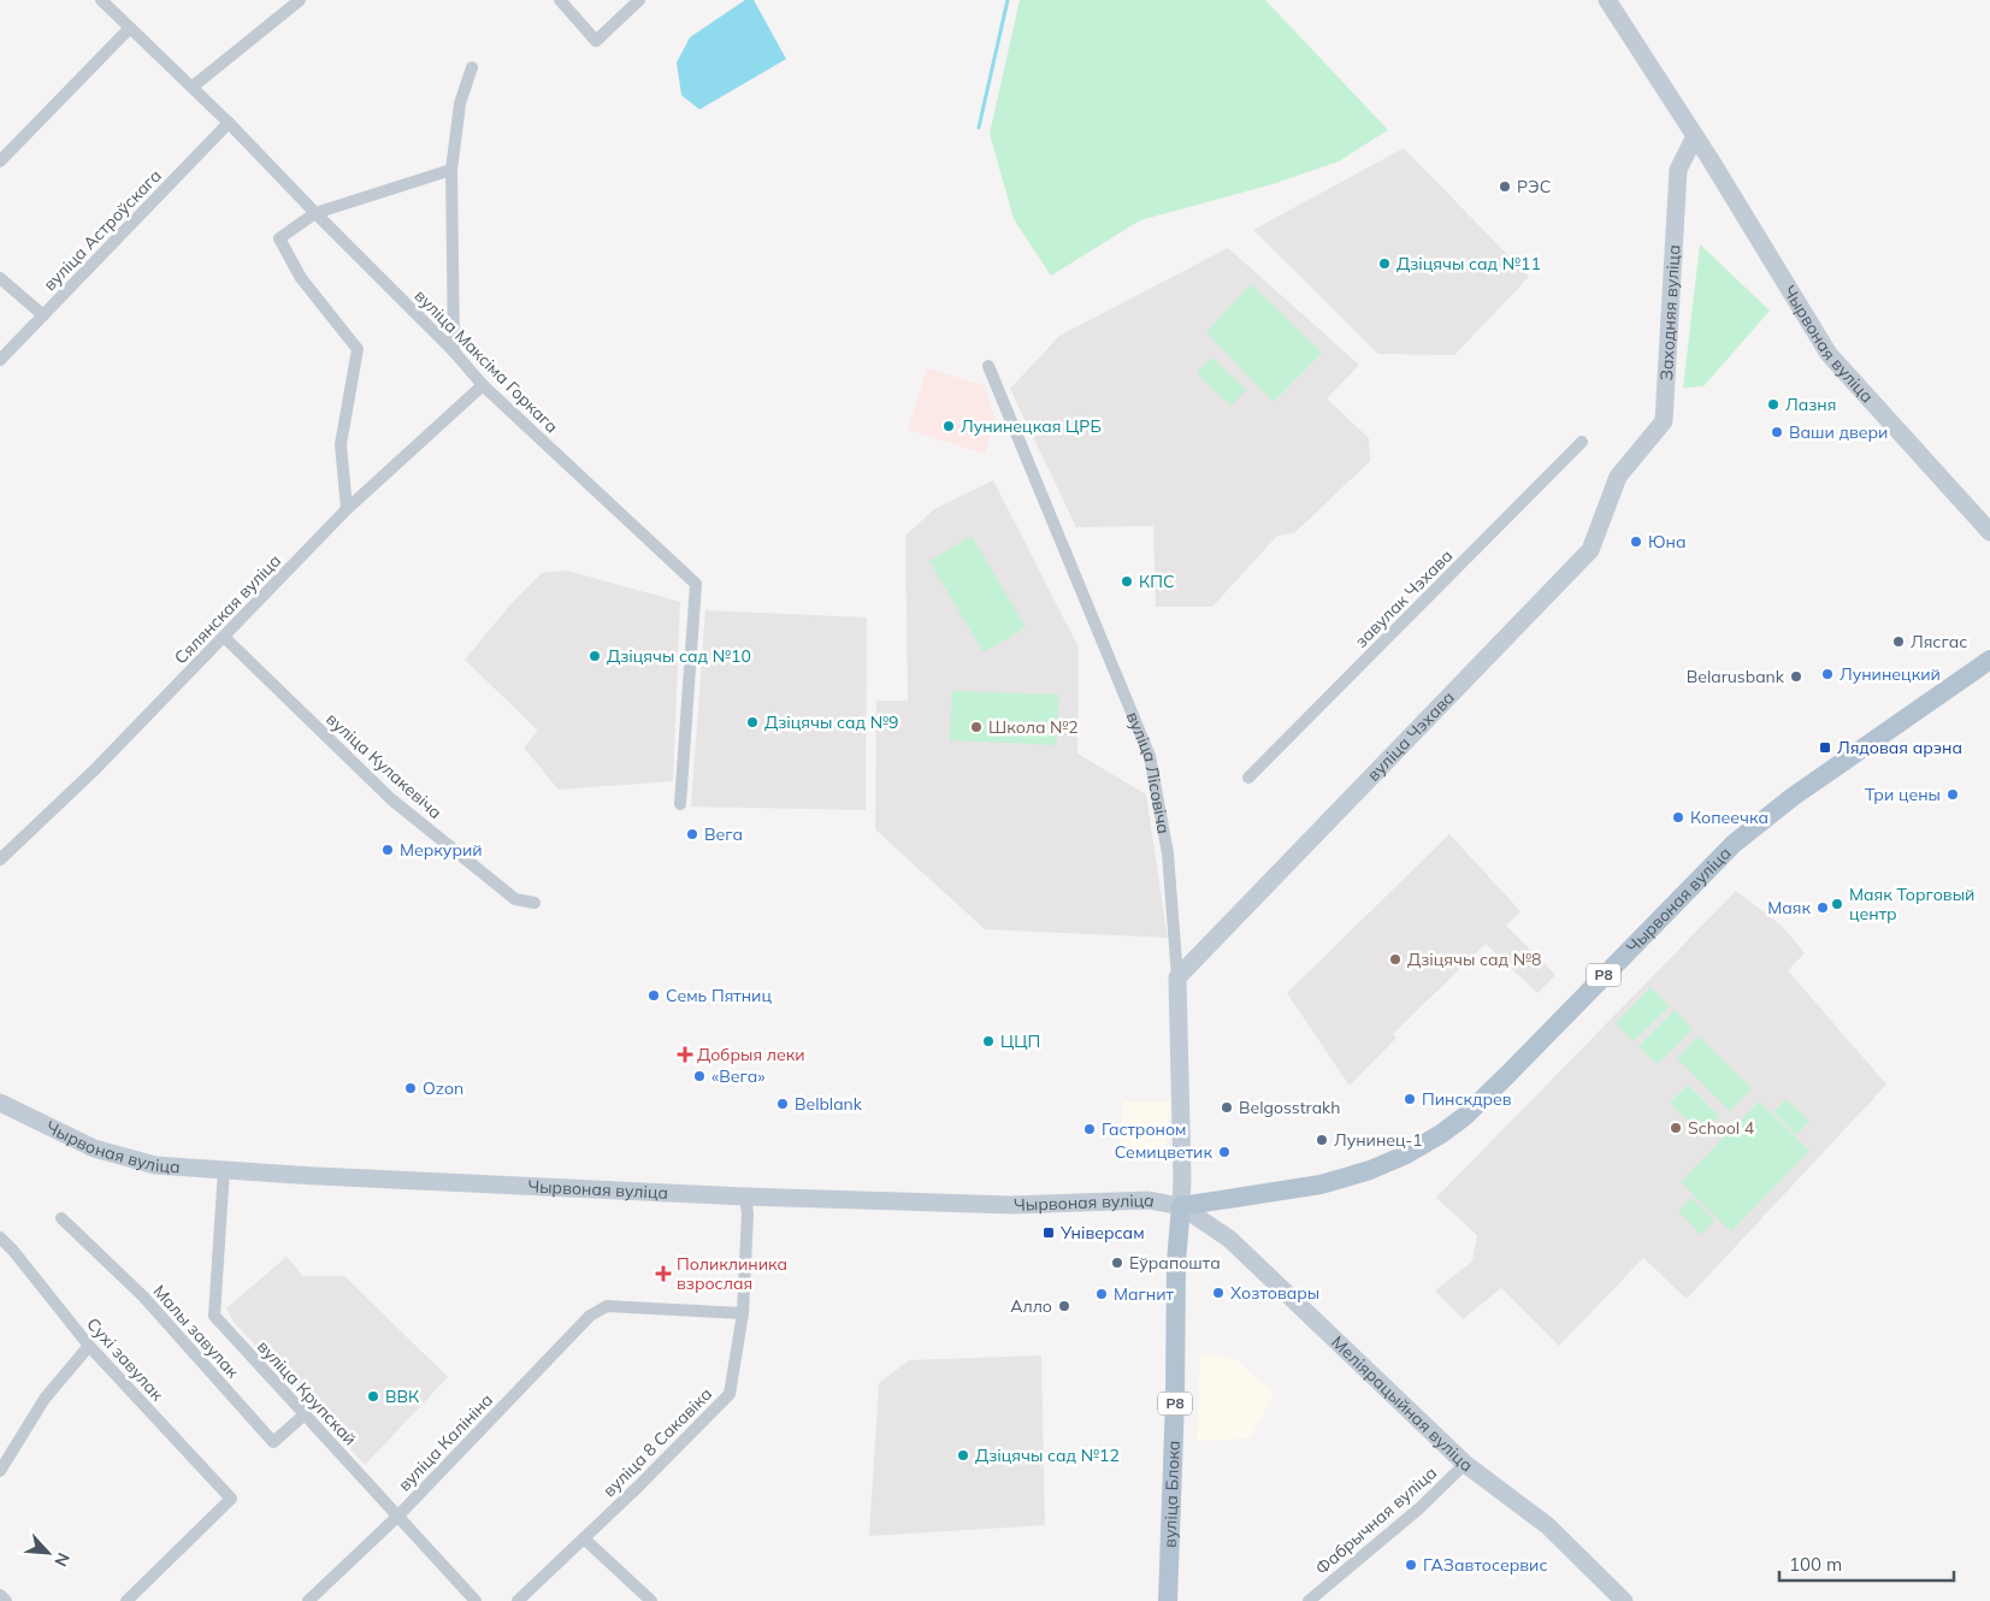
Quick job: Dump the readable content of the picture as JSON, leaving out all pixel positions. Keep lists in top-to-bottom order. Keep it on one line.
{"streets":{"main road":["Чырвоная вуліца","Р8","вуліца Блока"],"street":["вуліца Астроўскага","Заходняя вуліца","вуліца Максіма Горкага","завулак Чэхава","Сялянская вуліца","вуліца Чэхава","вуліца Кулакевіча","вуліца Лісовіча","Малы завулак","Сухі завулак","вуліца Крупскай","Меліярацыйная вуліца","вуліца Калініна","вуліца 8 Сакавіка","Фабрычная вуліца"]},"crossings":[["вуліца Астроўскага","вуліца Максіма Горкага"],["Заходняя вуліца","Чырвоная вуліца"],["Заходняя вуліца","вуліца Чэхава"],["Чырвоная вуліца","вуліца Лісовіча"],["Чырвоная вуліца","вуліца Крупскай"],["Чырвоная вуліца","Меліярацыйная вуліца"],["Чырвоная вуліца","вуліца 8 Сакавіка"],["Чырвоная вуліца","вуліца Блока"],["вуліца Максіма Горкага","Сялянская вуліца"],["Сялянская вуліца","вуліца Кулакевіча"],["вуліца Чэхава","вуліца Лісовіча"],["вуліца Лісовіча","Меліярацыйная вуліца"],["вуліца Лісовіча","вуліца Блока"],["Малы завулак","вуліца Крупскай"],["вуліца Крупскай","вуліца Калініна"],["Меліярацыйная вуліца","вуліца Блока"],["Меліярацыйная вуліца","Фабрычная вуліца"],["вуліца Калініна","вуліца 8 Сакавіка"]],"places":{"other":["РЭС","Дзіцячы сад №11","Лазня","Лунинецкая ЦРБ","Ваши двери","Юна","КПС","Лясгас","Дзіцячы сад №10","Лунинецкий","Belarusbank","Дзіцячы сад №9","Школа №2","Три цены","Копеечка","Вега","Меркурий","Маяк Торговый центр","Маяк","Дзіцячы сад №8","Семь Пятниц","ЦЦП","«Вега»","Ozon","Пинскдрев","Belblank","Belgosstrakh","School 4","Гастроном","Лунинец-1","Семицветик","Еўрапошта","Хозтовары","Магнит","Алло","ВВК","Дзіцячы сад №12","ГАЗавтосервис"],"transit":["Лядовая арэна","Універсам"],"health":["Добрыя леки","Поликлиника взрослая"]},"scale_bar":"100 m","north":"bottom right"}
